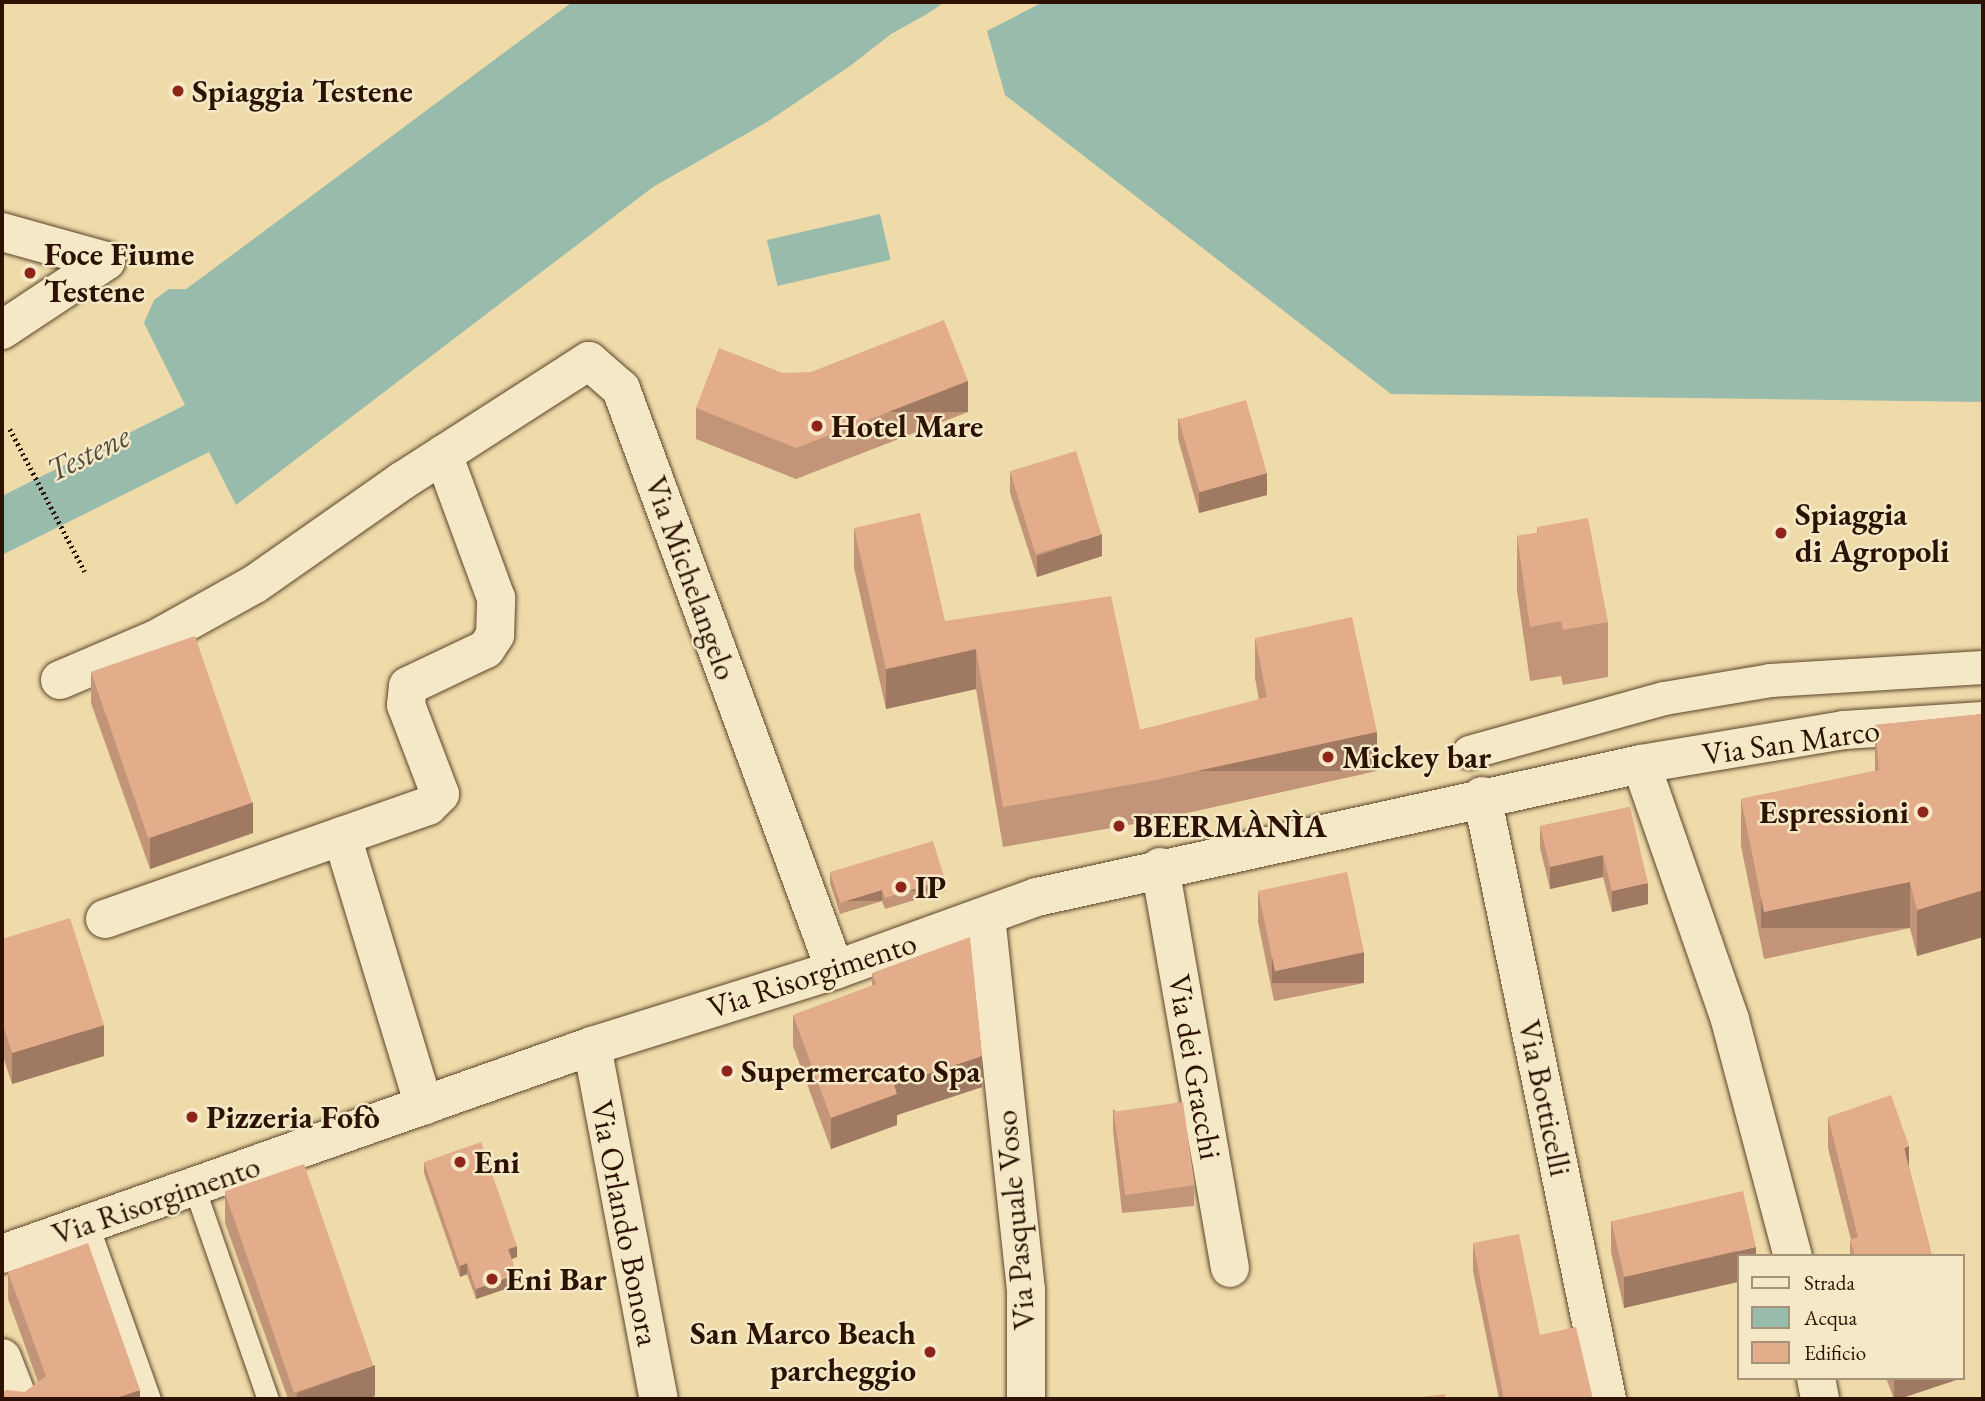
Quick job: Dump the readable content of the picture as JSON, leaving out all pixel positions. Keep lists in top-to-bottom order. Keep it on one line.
{"streets":{"street":["Via Michelangelo","Via San Marco","Via Risorgimento","Via dei Gracchi","Via Botticelli","Via Pasquale Voso","Via Orlando Bonora"]},"crossings":[["Via Michelangelo","Via Risorgimento"],["Via San Marco","Via Risorgimento"],["Via Risorgimento","Via dei Gracchi"],["Via Risorgimento","Via Botticelli"],["Via Risorgimento","Via Pasquale Voso"],["Via Risorgimento","Via Orlando Bonora"]],"water":["Testene"],"places":["Spiaggia Testene","Foce Fiume Testene","Hotel Mare","Spiaggia di Agropoli","Mickey bar","Espressioni","BEERMÀNÌA","IP","Supermercato Spa","Pizzeria Fofò","Eni","Eni Bar","San Marco Beach parcheggio"],"legend":["Strada","Acqua","Edificio"]}
